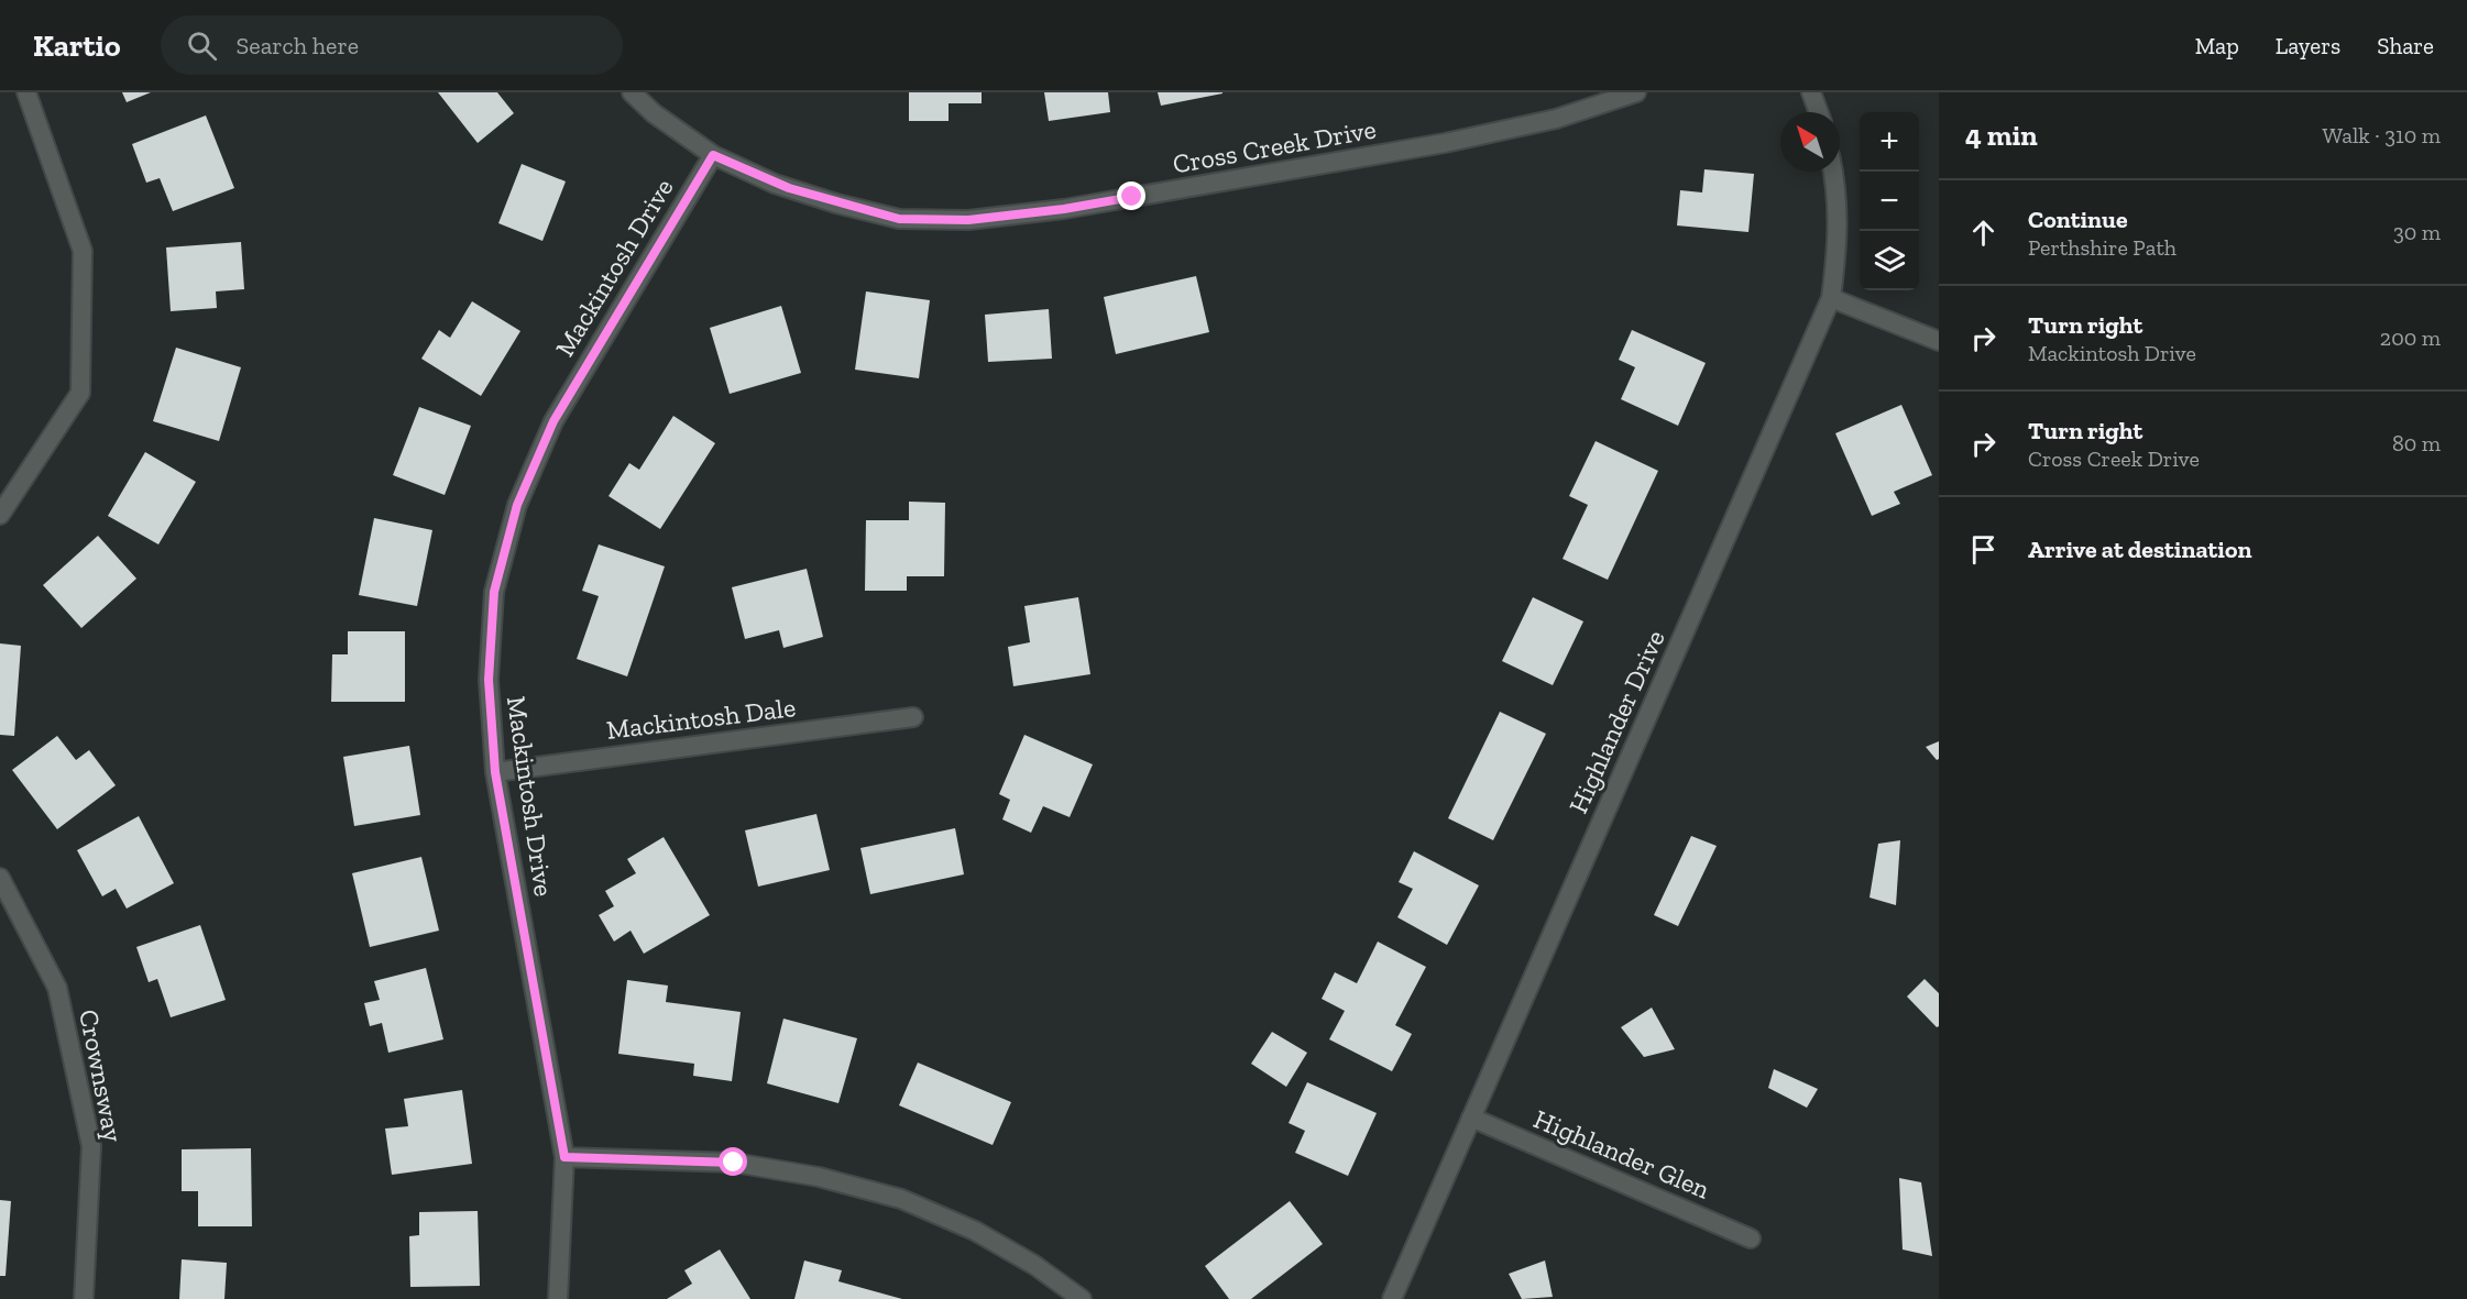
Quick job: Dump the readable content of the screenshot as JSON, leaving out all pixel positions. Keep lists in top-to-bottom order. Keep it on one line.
{"streets":{"street":["Cross Creek Drive","Mackintosh Drive","Mackintosh Dale","Highlander Drive","Crownsway","Highlander Glen"]},"crossings":[["Cross Creek Drive","Mackintosh Drive"],["Mackintosh Drive","Mackintosh Dale"],["Highlander Drive","Highlander Glen"]],"north":"top left","page":{"header":"Kartio","search":"Search here","nav":["Map","Layers","Share"],"heading":["4 min","Walk · 310 m"],"map_buttons":["+","−"],"list":[["Continue","Perthshire Path","30 m"],["Turn right","Mackintosh Drive","200 m"],["Turn right","Cross Creek Drive","80 m"],"Arrive at destination"]}}
